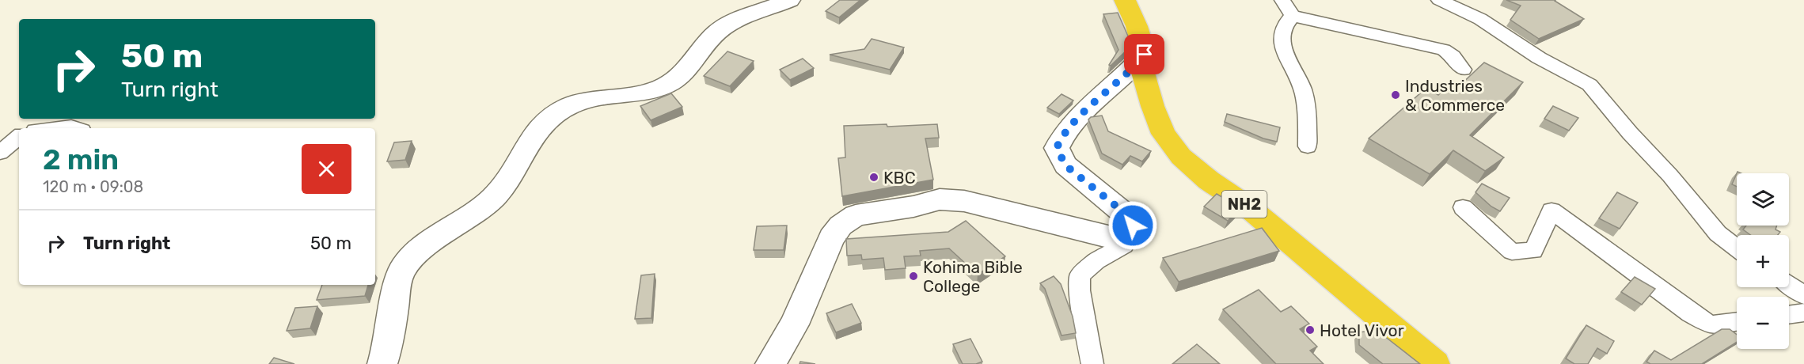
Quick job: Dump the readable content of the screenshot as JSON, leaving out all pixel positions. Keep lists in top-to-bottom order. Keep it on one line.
{"streets":{"highway":["NH2"]},"places":["Industries & Commerce","KBC","Kohima Bible College","Hotel Vivor"],"page":{"turn":["50 m","Turn right"],"heading":["2 min","120 m · 09:08"],"map_buttons":["+","−"],"list":[{"name":"Turn right","value":"50 m"}]}}
